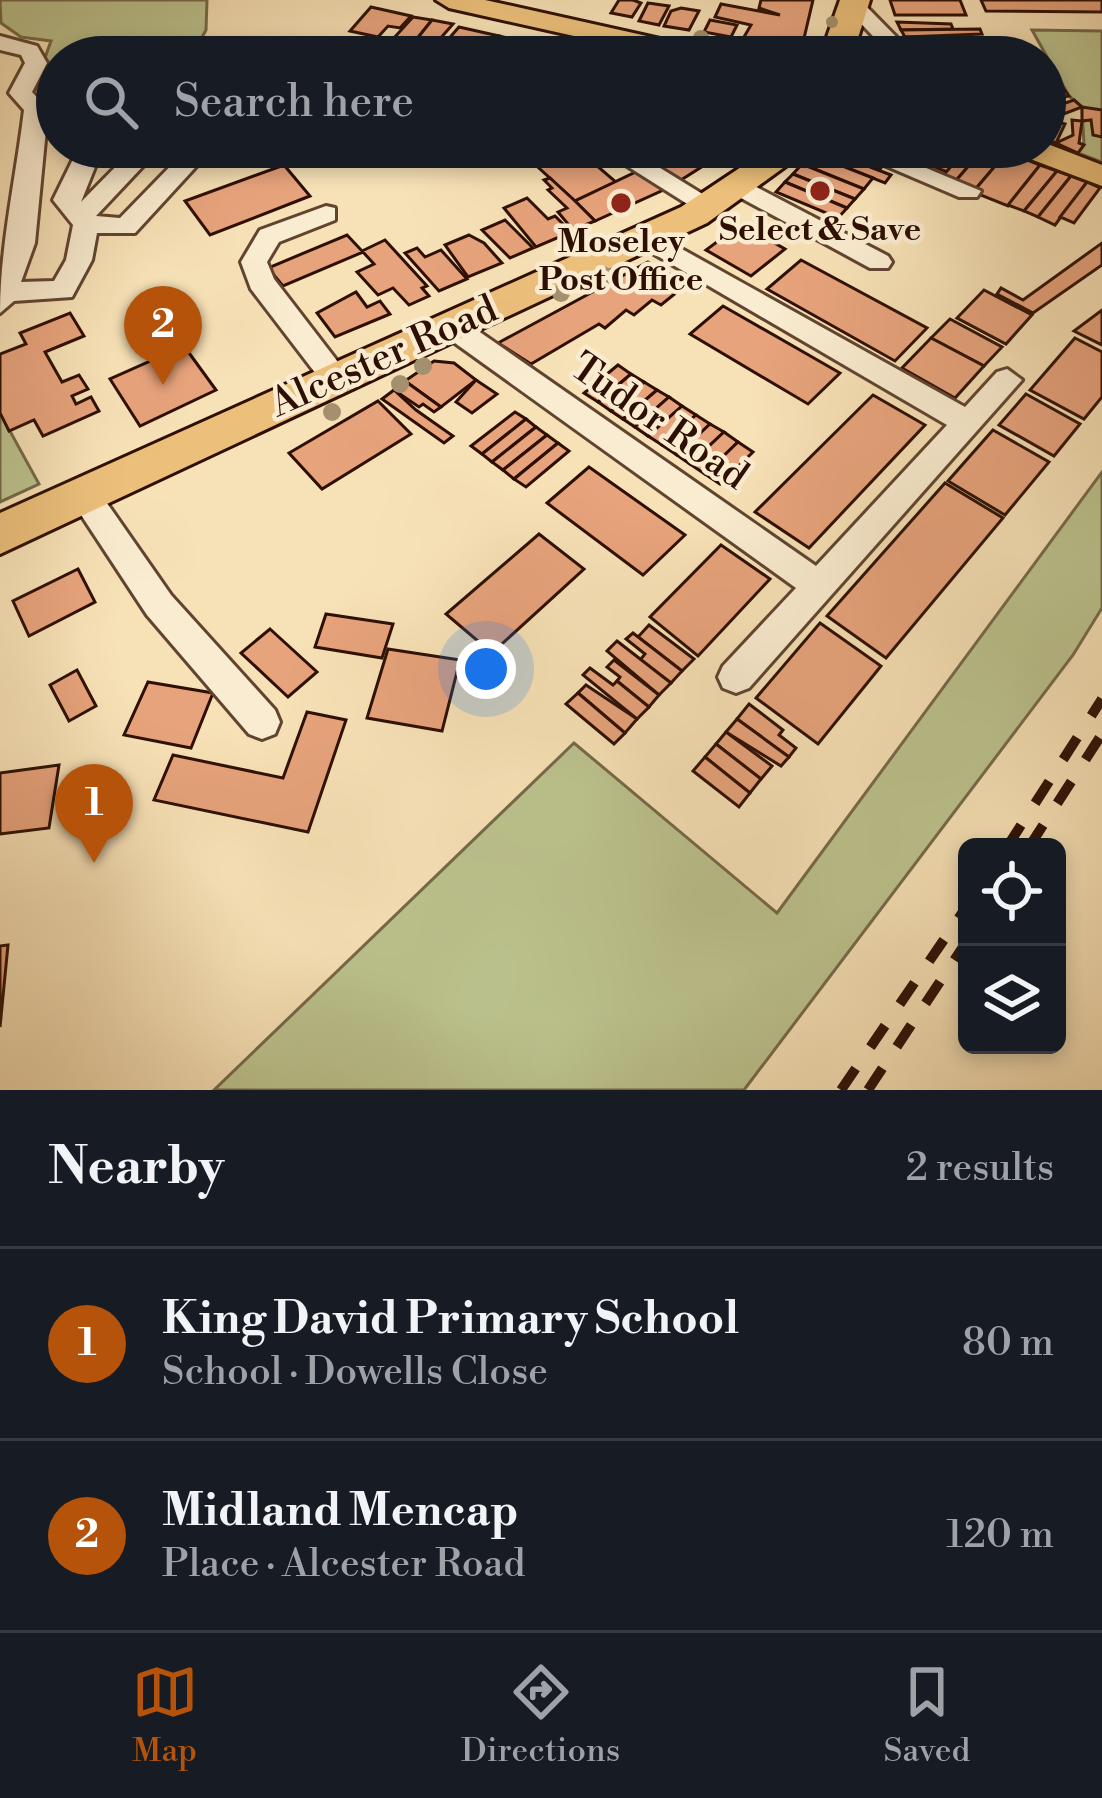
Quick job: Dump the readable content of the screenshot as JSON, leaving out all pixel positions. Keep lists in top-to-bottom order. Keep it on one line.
{"streets":{"highway":["Alcester Road"],"street":["Tudor Road"]},"crossings":[["Alcester Road","Tudor Road"]],"places":["Select & Save","Moseley Post Office"],"page":{"search":"Search here","pins":["2","1"],"heading":["Nearby","2 results"],"list":[{"mark":"1","name":"King David Primary School","note":"School · Dowells Close","value":"80 m"},{"mark":"2","name":"Midland Mencap","note":"Place · Alcester Road","value":"120 m"}],"nav":["Map","Directions","Saved"]}}
